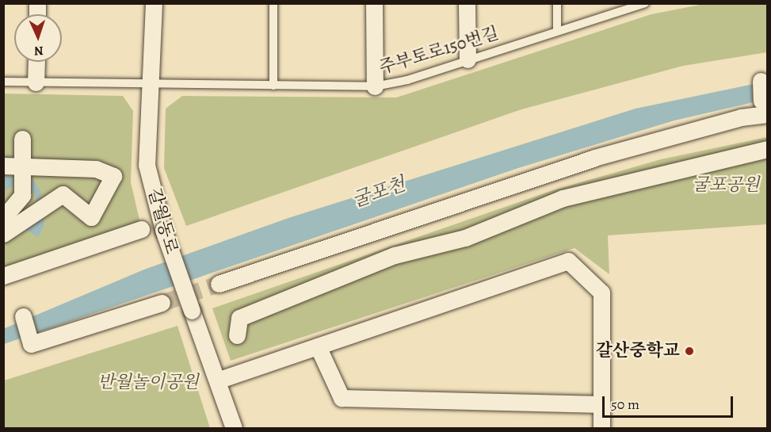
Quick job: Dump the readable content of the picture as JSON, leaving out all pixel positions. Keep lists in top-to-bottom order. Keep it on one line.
{"streets":{"street":["갈월동로"],"lane":["주부토로150번길"]},"crossings":[["주부토로150번길","갈월동로"]],"water":["굴포천"],"parks":["굴포공원","반월놀이공원"],"places":["갈산중학교"],"scale_bar":"50 m","north":"bottom"}
